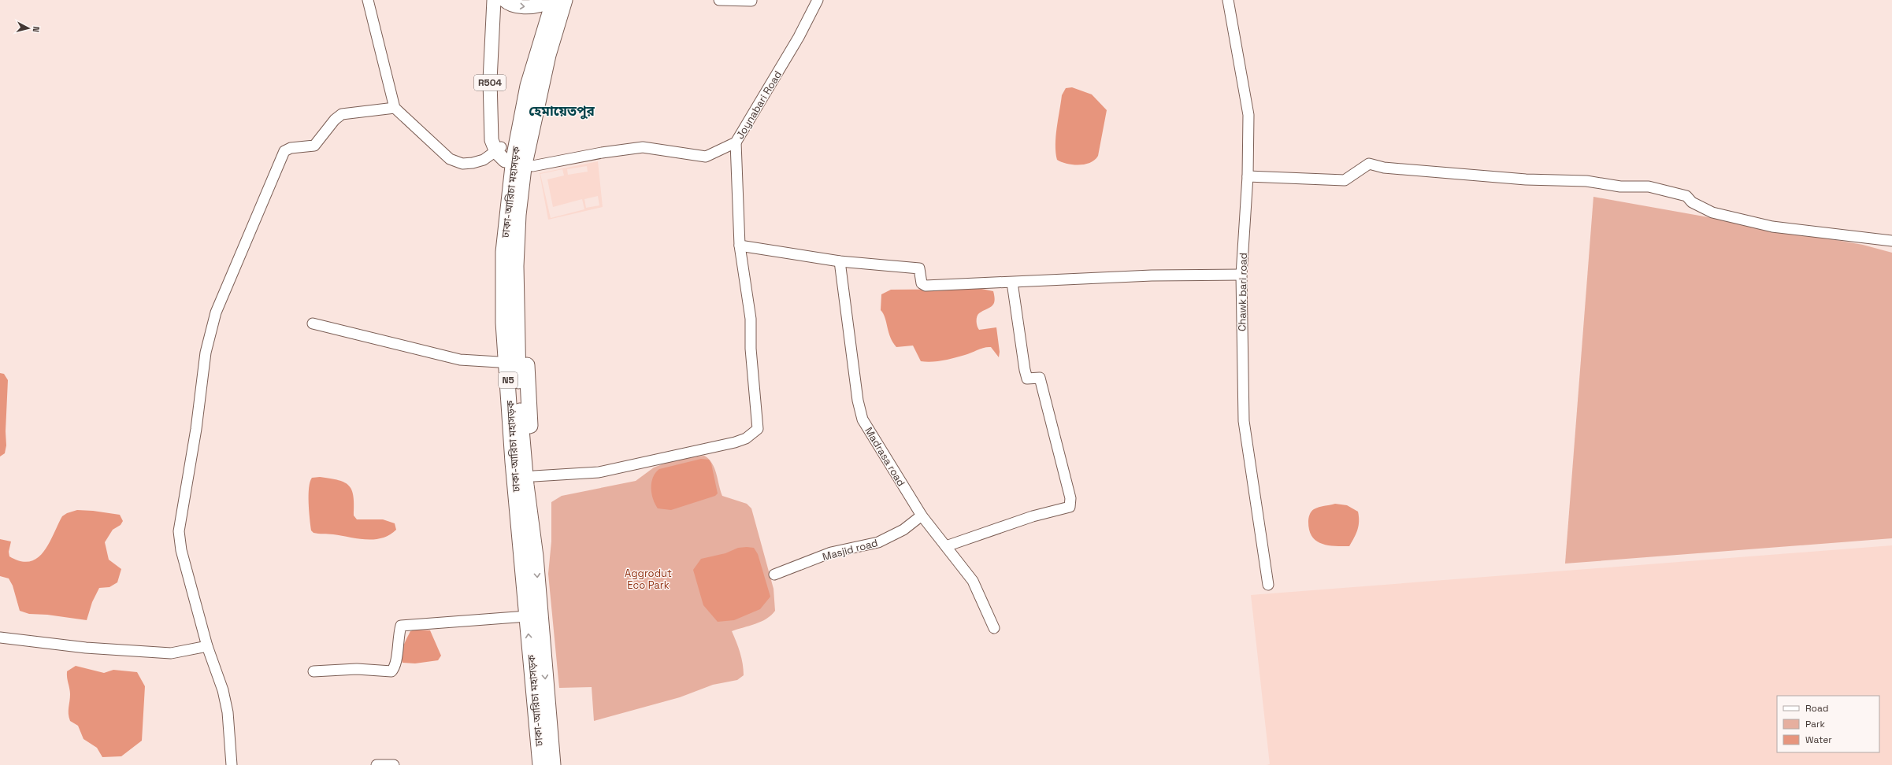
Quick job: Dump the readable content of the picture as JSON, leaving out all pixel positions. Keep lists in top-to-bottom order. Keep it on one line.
{"streets":{"highway":["ঢাকা-আরিচা মহাসড়ক","N5"],"main road":["R504"],"street":["Joynabari Road","Chawk bari road","Madrasa road","Masjid road"]},"crossings":[["Madrasa road","Masjid road"]],"districts":["হেমায়েতপুর"],"parks":["Aggrodut Eco Park"],"legend":["Road","Park","Water"],"north":"right"}
